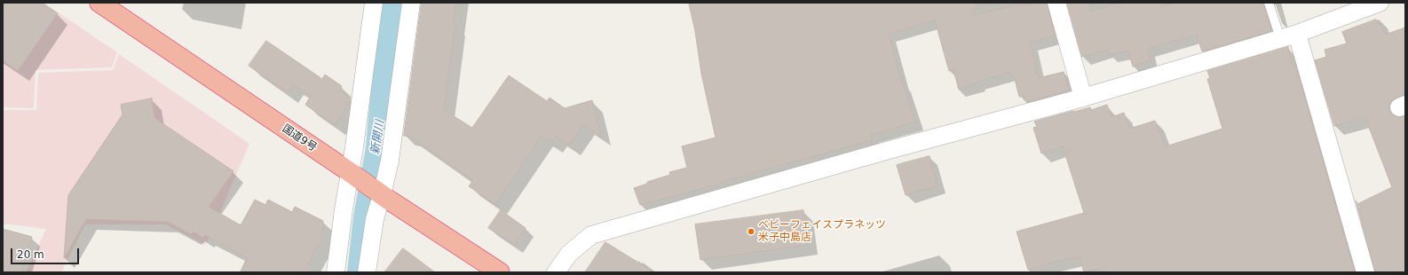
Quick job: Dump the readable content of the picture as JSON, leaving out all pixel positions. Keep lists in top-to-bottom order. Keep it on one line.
{"streets":{"highway":["国道9号"]},"water":["新開川"],"places":["ベビーフェイスプラネッツ 米子中島店"],"scale_bar":"20 m"}
